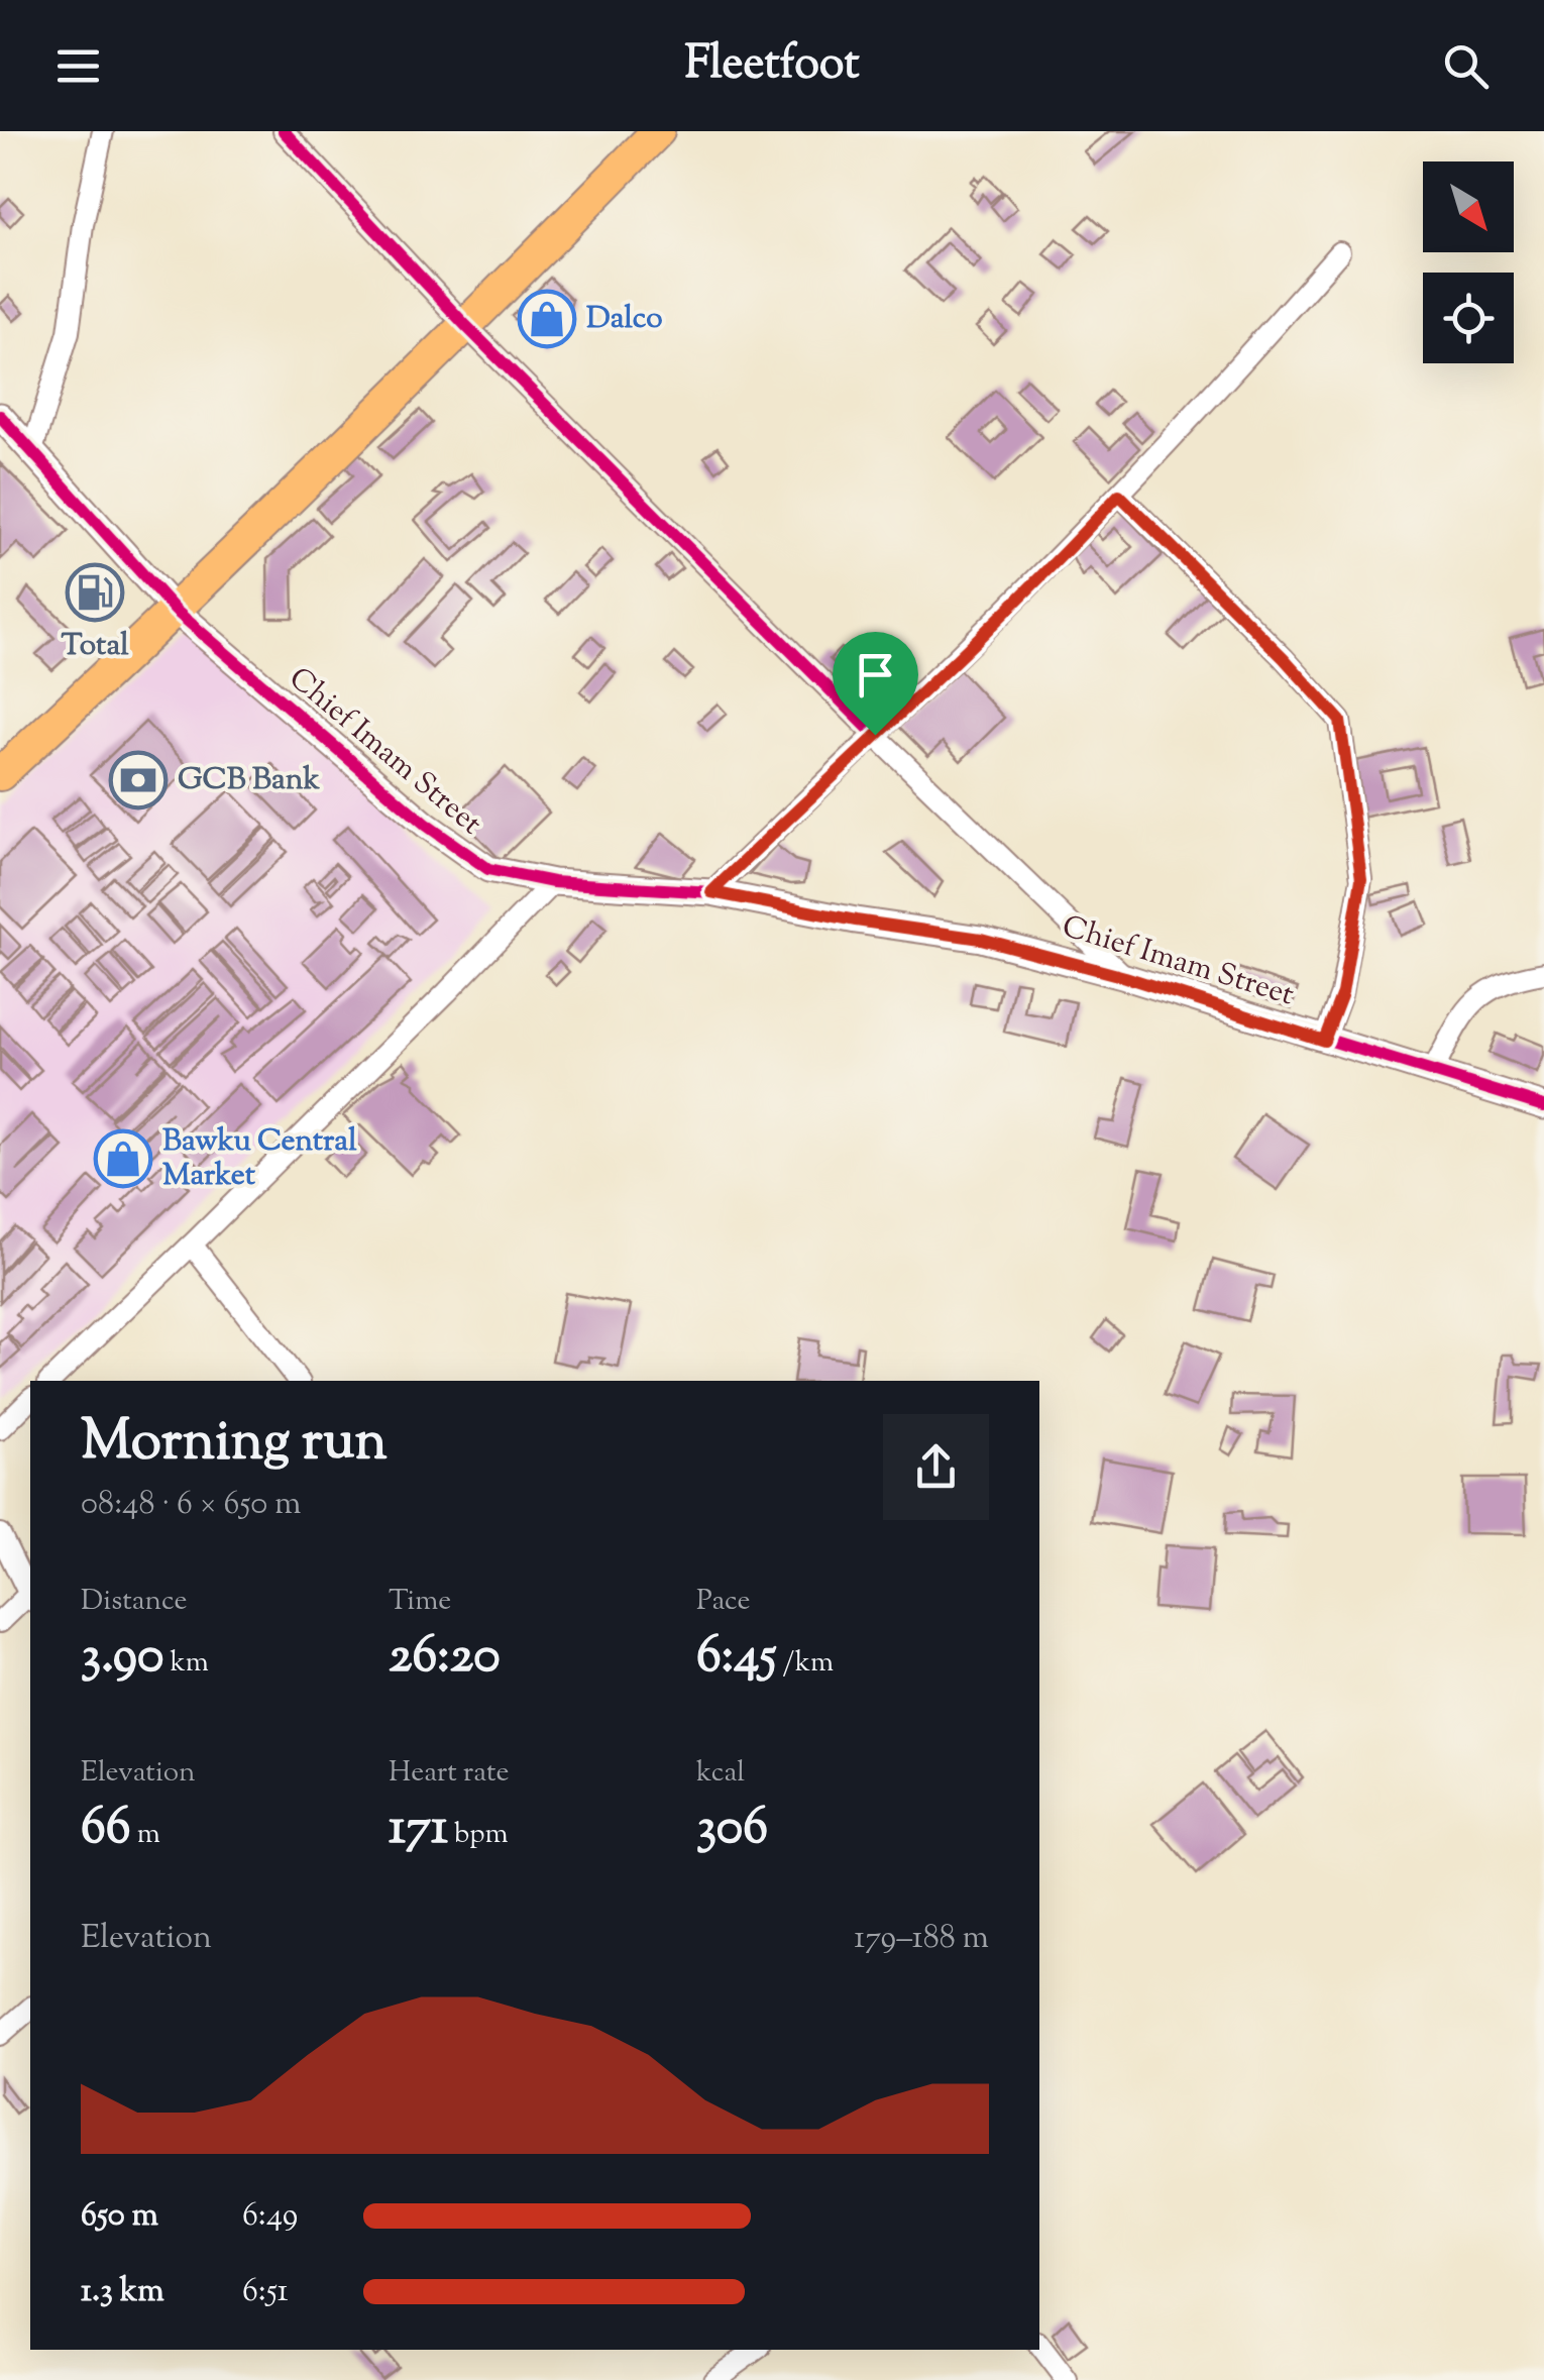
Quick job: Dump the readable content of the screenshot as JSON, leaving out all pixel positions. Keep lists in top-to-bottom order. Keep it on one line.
{"streets":{"street":["Chief Imam Street"]},"places":{"shop":["Dalco","Bawku Central Market"],"fuel station":["Total"],"bank":["GCB Bank"]},"north":"bottom right","page":{"header":"Fleetfoot","heading":["Morning run","08:48 · 6 × 650 m"],"stats":[["Distance","3.90 km"],["Time","26:20"],["Pace","6:45 /km"],["Elevation","66 m"],["Heart rate","171 bpm"],["kcal","306"]],"chart":["Elevation","179–188 m"],"list":[{"name":"650 m","note":"6:49"},{"name":"1.3 km","note":"6:51"}]}}
